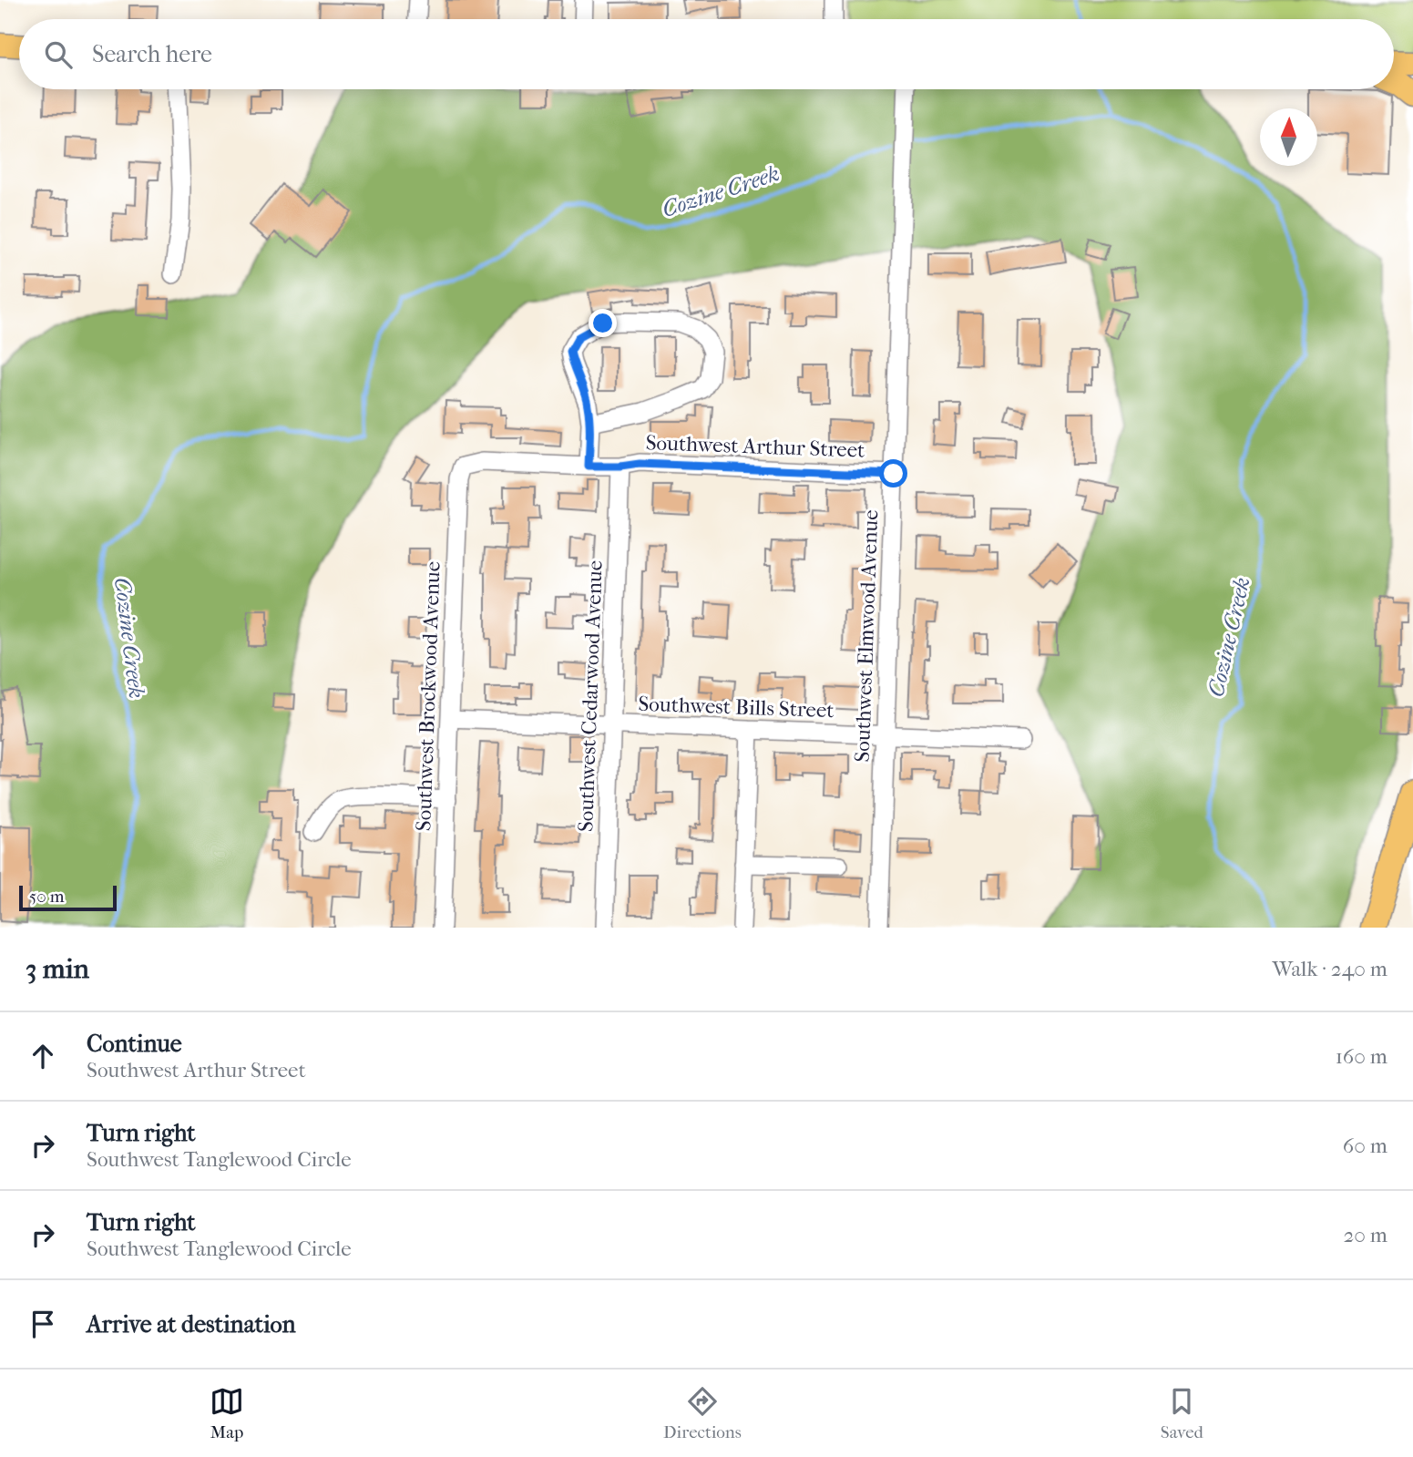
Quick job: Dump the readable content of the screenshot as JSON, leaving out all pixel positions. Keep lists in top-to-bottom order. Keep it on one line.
{"streets":{"street":["Southwest Arthur Street","Southwest Elmwood Avenue","Southwest Brockwood Avenue","Southwest Cedarwood Avenue","Southwest Bills Street"]},"crossings":[["Southwest Arthur Street","Southwest Elmwood Avenue"],["Southwest Arthur Street","Southwest Brockwood Avenue"],["Southwest Arthur Street","Southwest Cedarwood Avenue"],["Southwest Elmwood Avenue","Southwest Bills Street"],["Southwest Brockwood Avenue","Southwest Bills Street"],["Southwest Cedarwood Avenue","Southwest Bills Street"]],"water":["Cozine Creek"],"scale_bar":"50 m","north":"top","page":{"search":"Search here","scale":"50 m","heading":["3 min","Walk · 240 m"],"list":[["Continue","Southwest Arthur Street","160 m"],["Turn right","Southwest Tanglewood Circle","60 m"],["Turn right","Southwest Tanglewood Circle","20 m"],"Arrive at destination"],"nav":["Map","Directions","Saved"]}}
